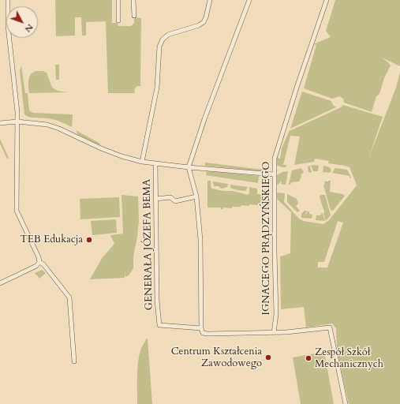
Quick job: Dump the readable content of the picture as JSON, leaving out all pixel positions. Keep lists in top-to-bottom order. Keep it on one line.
{"streets":{"street":["IGNACEGO PRĄDZYŃSKIEGO","GENERAŁA JÓZEFA BEMA"]},"places":["TEB Edukacja","Centrum Kształcenia Zawodowego","Zespół Szkół Mechanicznych"],"north":"bottom right"}
